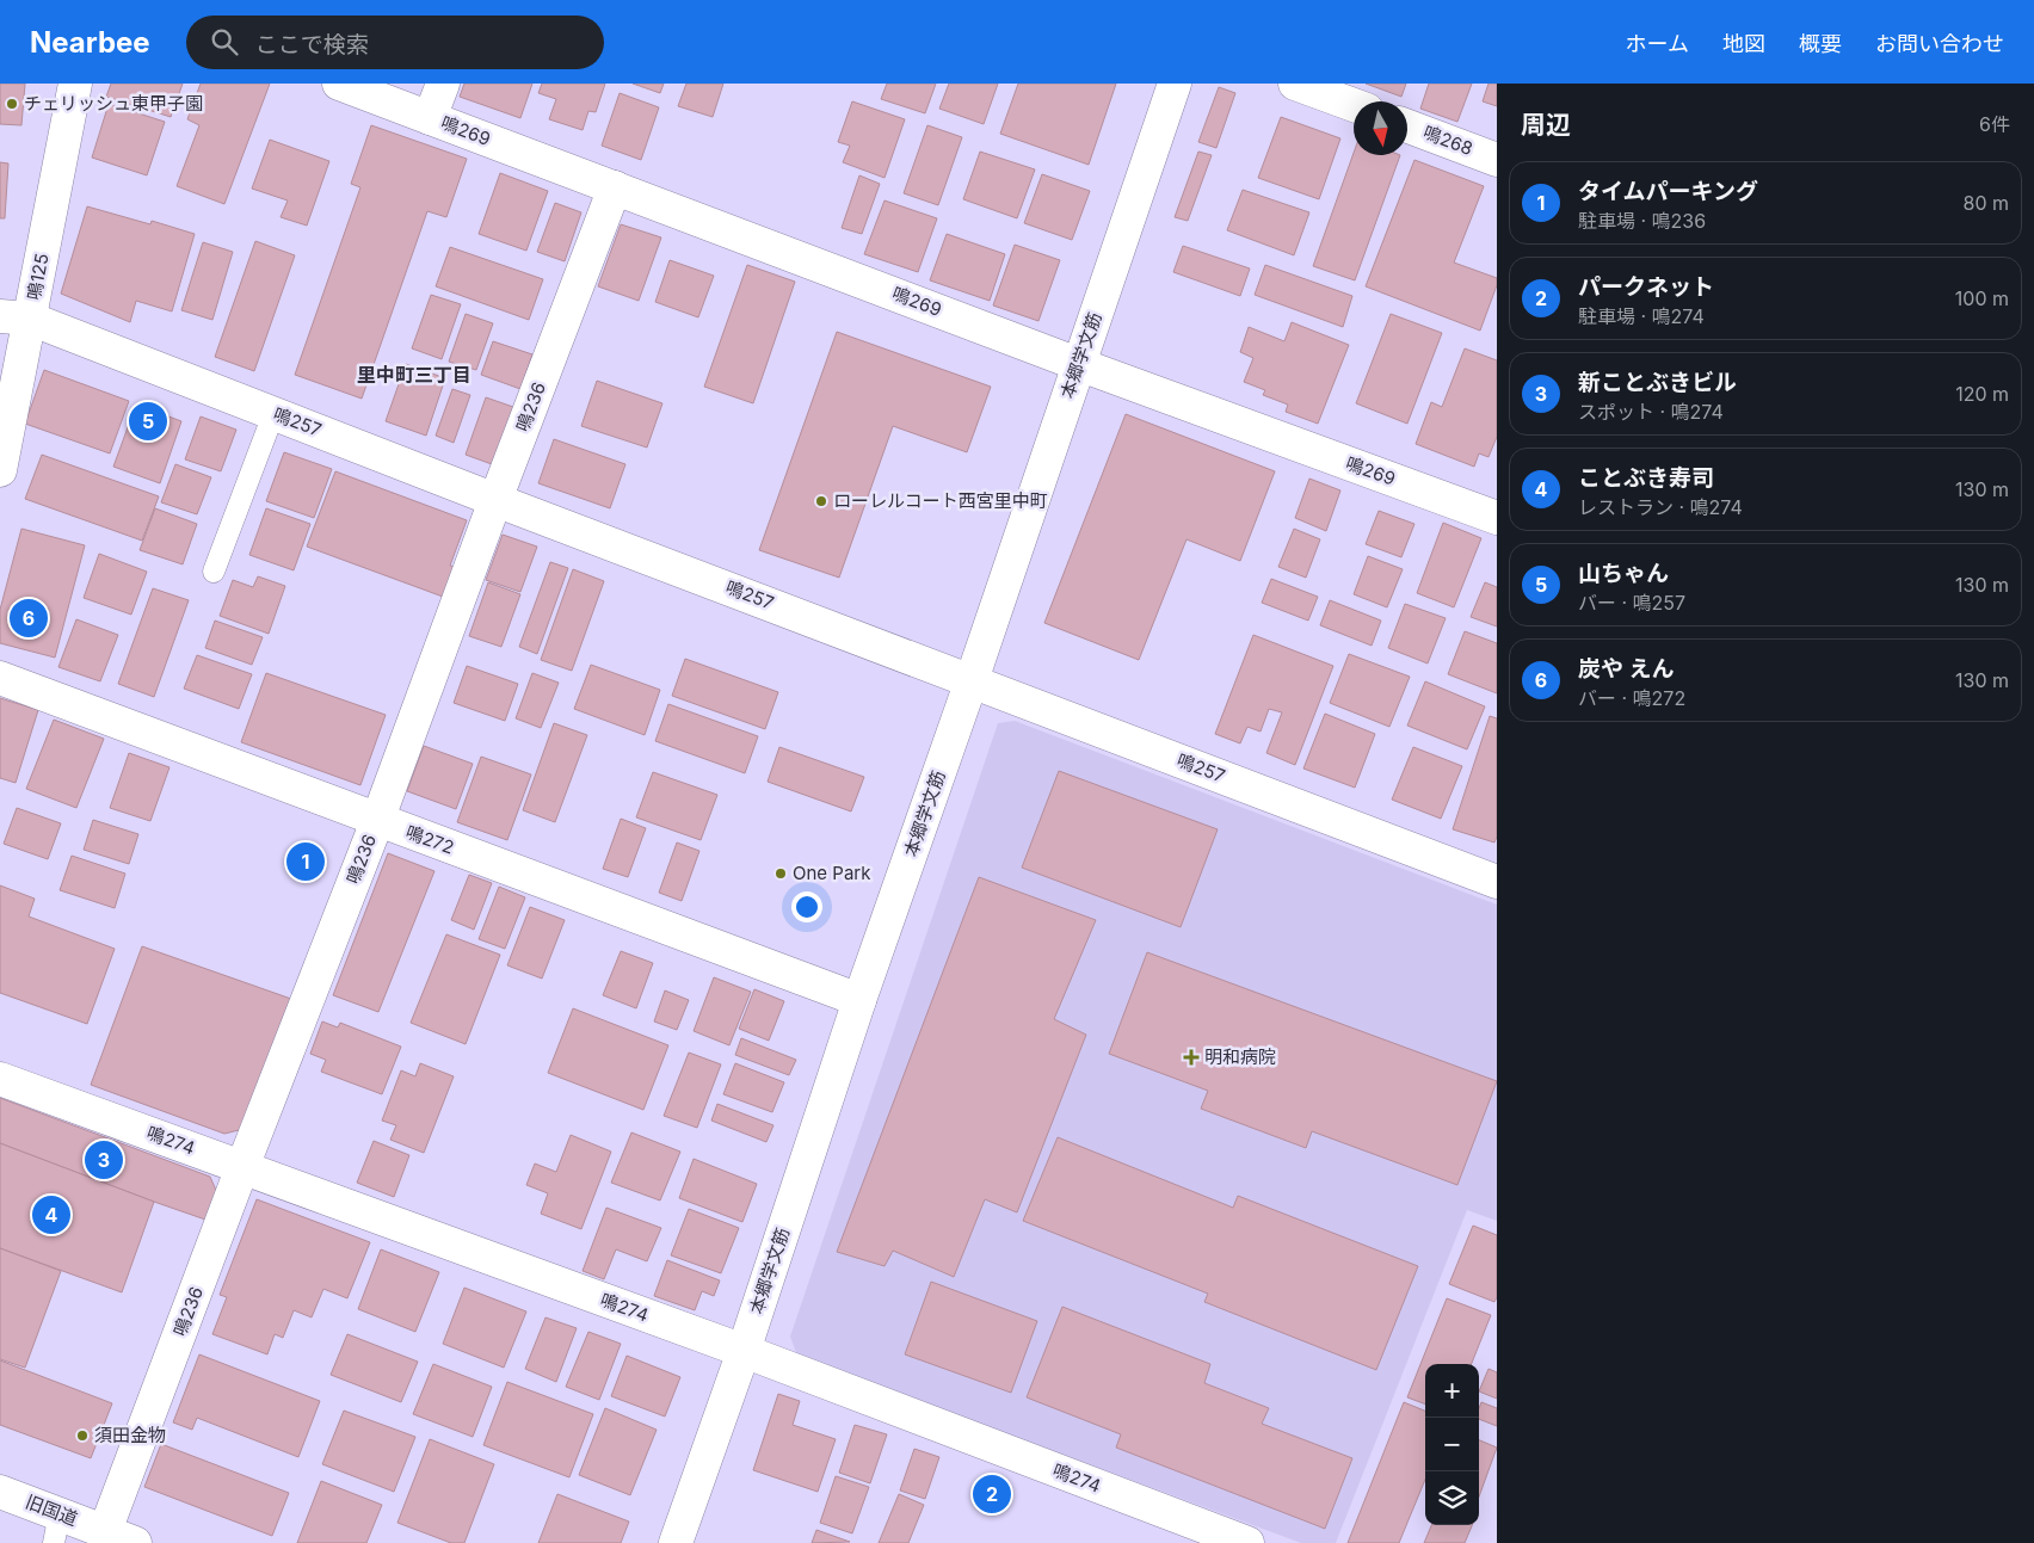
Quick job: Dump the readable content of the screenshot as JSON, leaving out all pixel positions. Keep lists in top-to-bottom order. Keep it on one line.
{"streets":{"street":["鳴269","鳴268","鳴125","本郷学文筋","鳴236","鳴257","鳴272","鳴274","旧国道"]},"crossings":[["鳴269","本郷学文筋"],["鳴269","鳴236"],["鳴125","鳴257"],["本郷学文筋","鳴257"],["本郷学文筋","鳴272"],["本郷学文筋","鳴274"],["鳴236","鳴257"],["鳴236","鳴272"],["鳴236","鳴274"],["鳴236","旧国道"]],"districts":["里中町三丁目"],"places":{"other":["チェリッシュ東甲子園","ローレルコート西宮里中町","One Park","須田金物"],"health":["明和病院"]},"north":"bottom","page":{"header":"Nearbee","search":"ここで検索","nav":["ホーム","地図","概要","お問い合わせ"],"heading":["周辺","6件"],"list":[{"mark":"1","name":"タイムパーキング","note":"駐車場 · 鳴236","value":"80 m"},{"mark":"2","name":"パークネット","note":"駐車場 · 鳴274","value":"100 m"},{"mark":"3","name":"新ことぶきビル","note":"スポット · 鳴274","value":"120 m"},{"mark":"4","name":"ことぶき寿司","note":"レストラン · 鳴274","value":"130 m"},{"mark":"5","name":"山ちゃん","note":"バー · 鳴257","value":"130 m"},{"mark":"6","name":"炭や えん","note":"バー · 鳴272","value":"130 m"}],"pins":["5","6","1","3","4","2"],"map_buttons":["+","−"]}}
